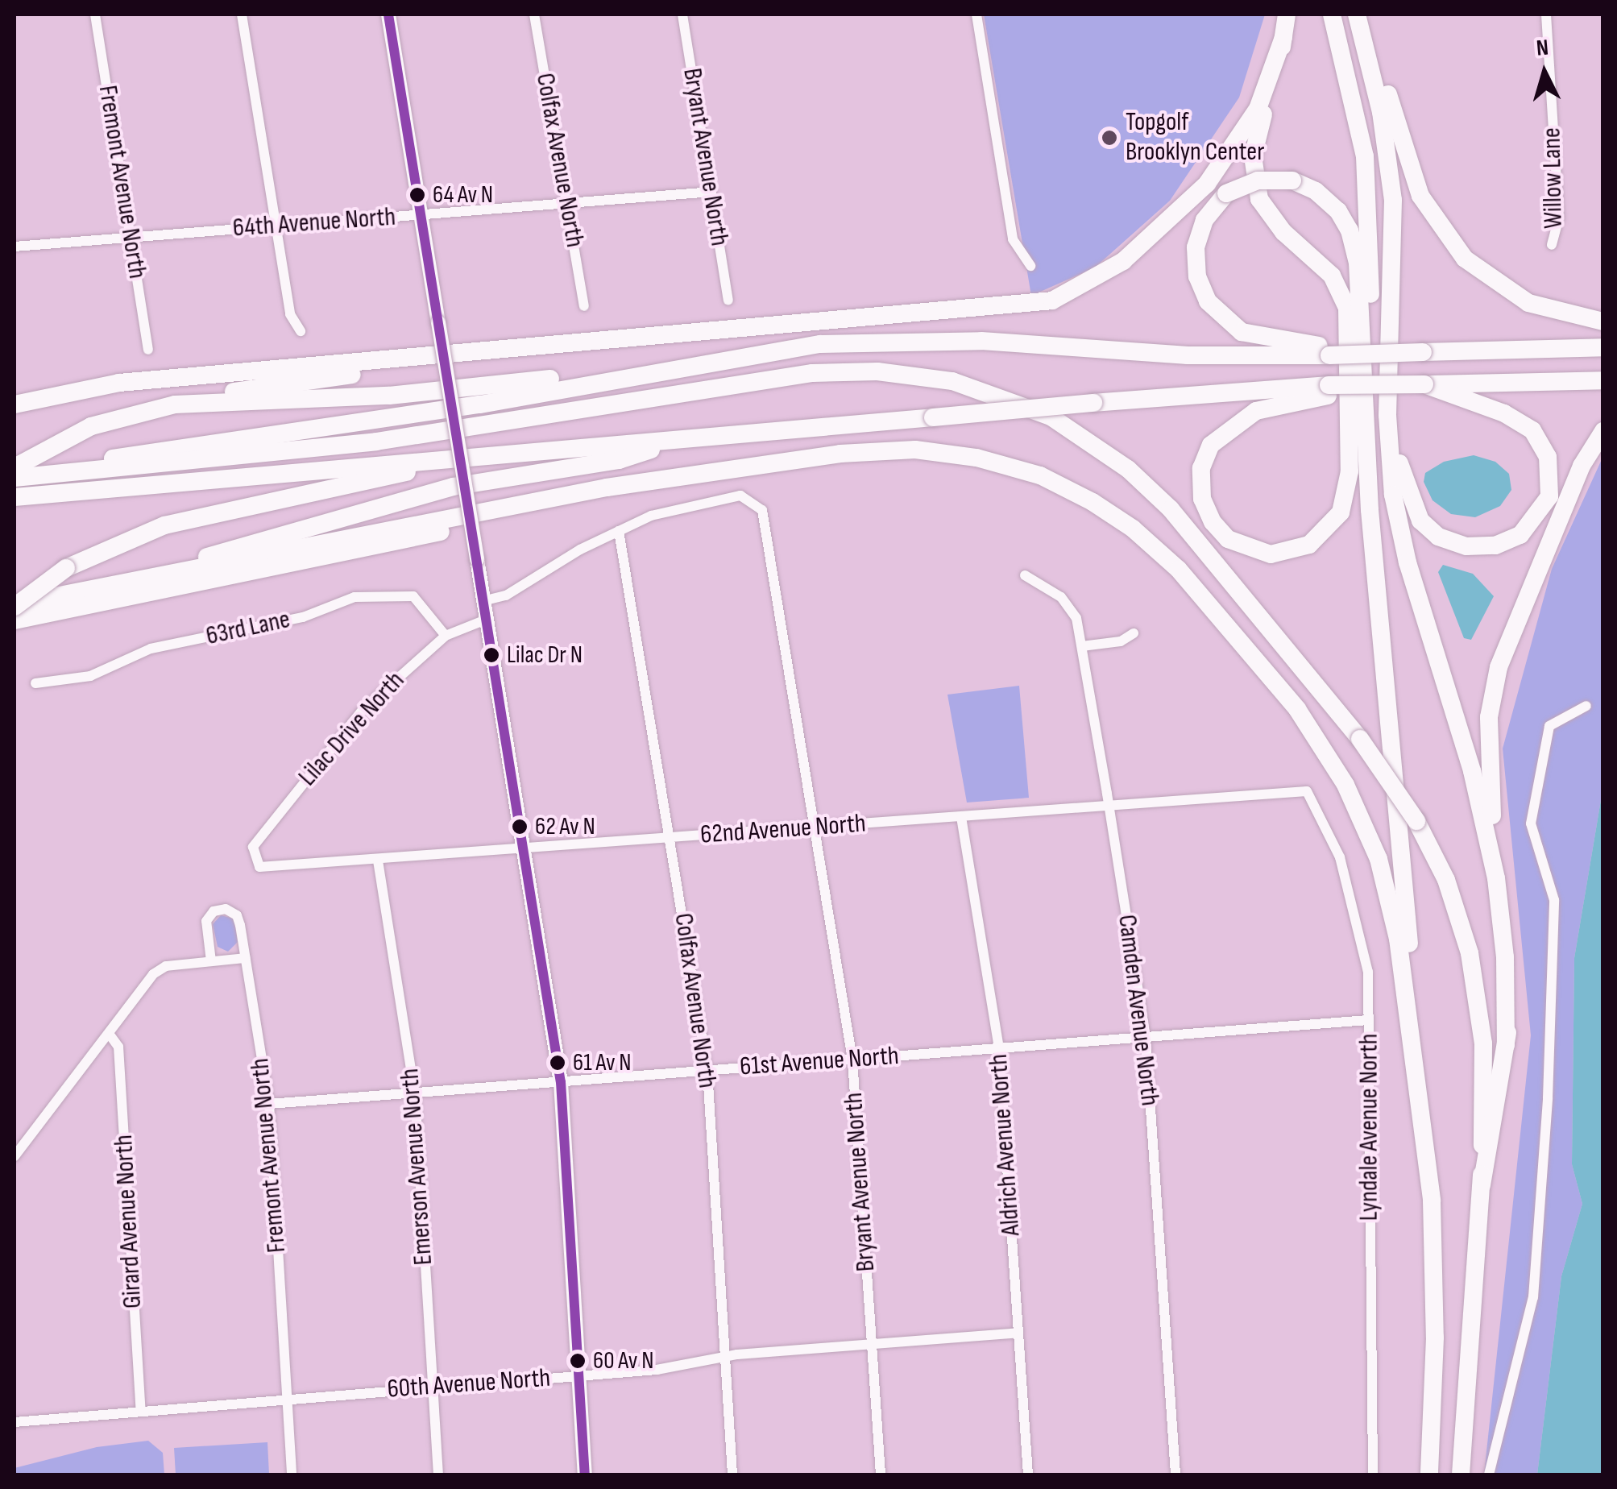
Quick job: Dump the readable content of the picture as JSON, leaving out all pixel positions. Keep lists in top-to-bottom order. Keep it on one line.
{"streets":{"street":["Bryant Avenue North","Colfax Avenue North","Willow Lane","Fremont Avenue North","64th Avenue North","63rd Lane","Lilac Drive North","62nd Avenue North","Camden Avenue North","61st Avenue North","Lyndale Avenue North","Aldrich Avenue North","Emerson Avenue North","Girard Avenue North","60th Avenue North"]},"crossings":[["Bryant Avenue North","Colfax Avenue North"],["Bryant Avenue North","64th Avenue North"],["Bryant Avenue North","62nd Avenue North"],["Bryant Avenue North","61st Avenue North"],["Bryant Avenue North","60th Avenue North"],["Colfax Avenue North","64th Avenue North"],["Colfax Avenue North","62nd Avenue North"],["Colfax Avenue North","61st Avenue North"],["Colfax Avenue North","60th Avenue North"],["Fremont Avenue North","64th Avenue North"],["Fremont Avenue North","61st Avenue North"],["Fremont Avenue North","60th Avenue North"],["63rd Lane","Lilac Drive North"],["Lilac Drive North","62nd Avenue North"],["62nd Avenue North","Camden Avenue North"],["62nd Avenue North","Lyndale Avenue North"],["62nd Avenue North","Aldrich Avenue North"],["62nd Avenue North","Emerson Avenue North"],["Camden Avenue North","61st Avenue North"],["61st Avenue North","Lyndale Avenue North"],["61st Avenue North","Aldrich Avenue North"],["61st Avenue North","Emerson Avenue North"],["Aldrich Avenue North","60th Avenue North"],["Emerson Avenue North","60th Avenue North"],["Girard Avenue North","60th Avenue North"]],"places":["Topgolf Brooklyn Center","64 Av N","Lilac Dr N","62 Av N","61 Av N","60 Av N"],"north":"top"}
